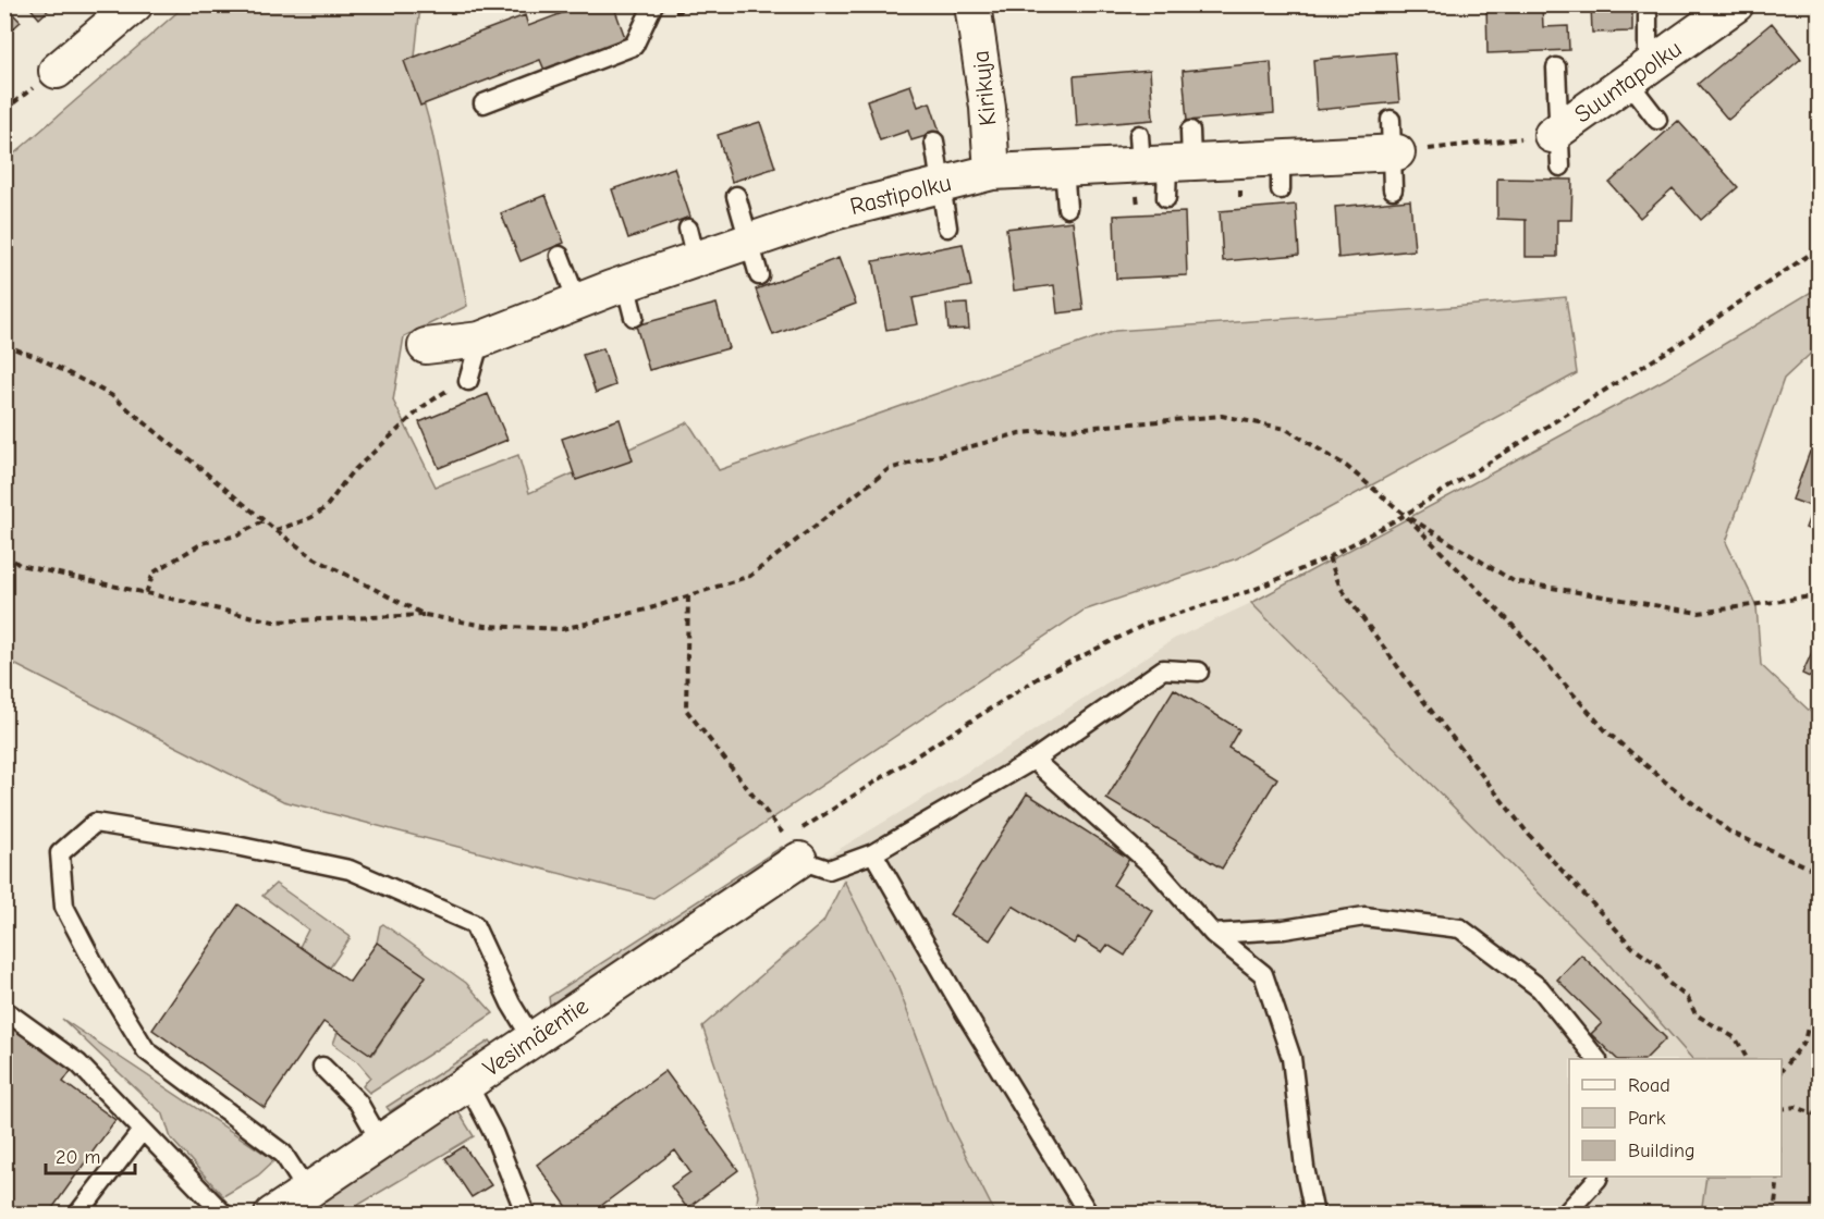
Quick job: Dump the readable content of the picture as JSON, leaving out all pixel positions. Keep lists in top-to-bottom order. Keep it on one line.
{"streets":{"street":["Suuntapolku","Kirikuja","Rastipolku","Vesimäentie"]},"crossings":[["Kirikuja","Rastipolku"]],"legend":["Road","Park","Building"],"scale_bar":"20 m"}
